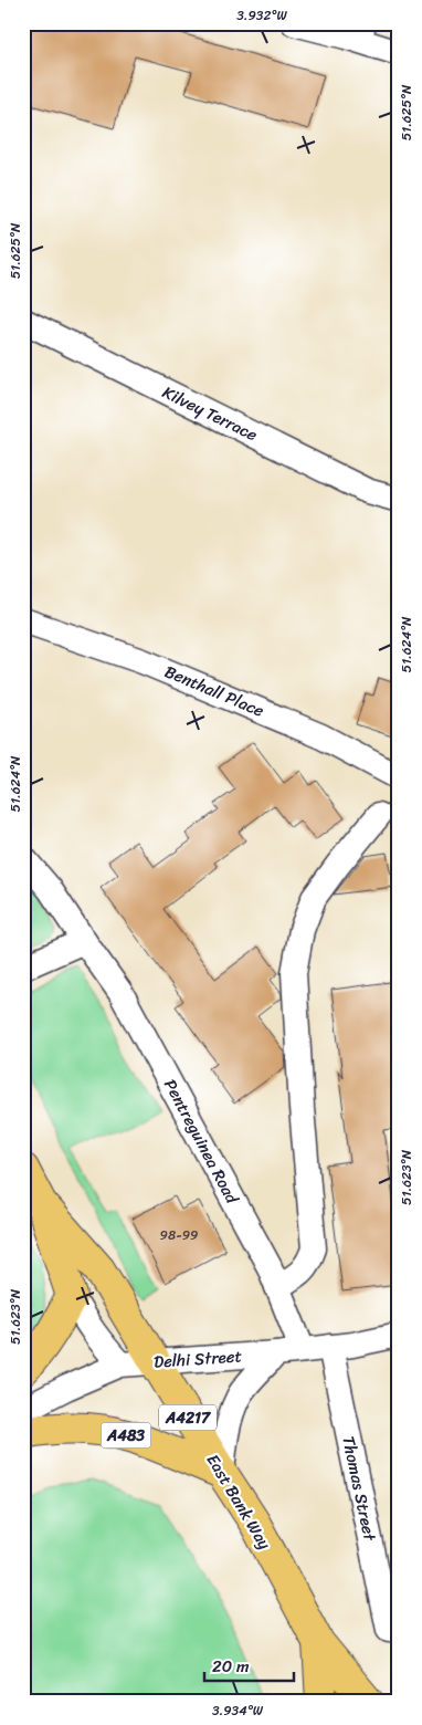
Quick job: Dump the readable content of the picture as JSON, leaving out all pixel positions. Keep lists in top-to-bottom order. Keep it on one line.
{"streets":{"main road":["A4217","A483","East Bank Way"],"street":["Kilvey Terrace","Benthall Place","Pentreguinea Road","Delhi Street","Thomas Street"]},"crossings":[["Pentreguinea Road","Delhi Street"],["Delhi Street","A483"],["Delhi Street","Thomas Street"],["Delhi Street","East Bank Way"],["A483","East Bank Way"]],"house_numbers":["98-99"],"scale_bar":"20 m","coordinates":["3.932°W","51.625°N","51.624°N","51.623°N","3.934°W"]}
